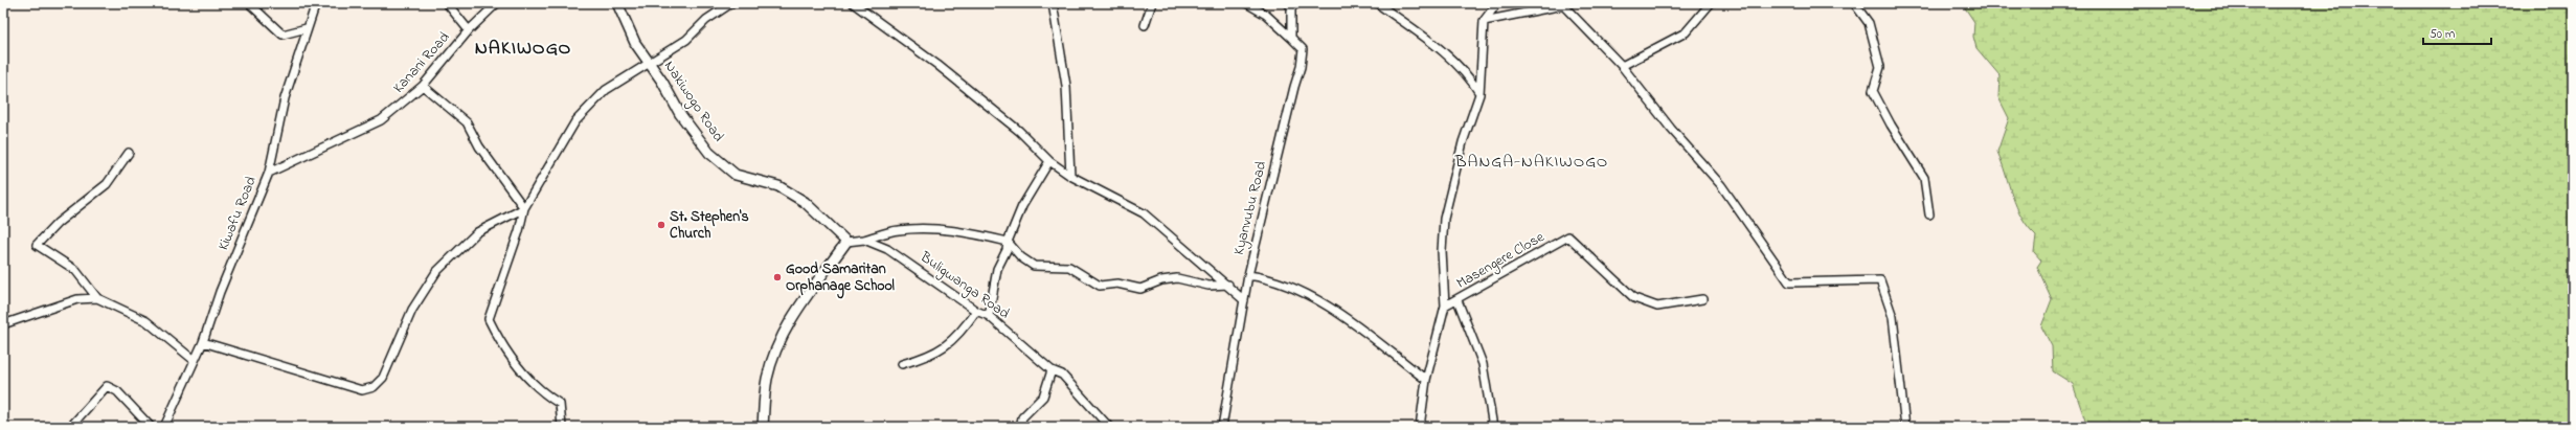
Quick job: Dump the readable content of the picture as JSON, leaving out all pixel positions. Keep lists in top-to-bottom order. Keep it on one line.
{"streets":{"street":["Kanani Road","Nakiwogo Road","Kyanvubu Road","Kiwafu Road","Masengere Close","Buligwanga Road"]},"crossings":[["Kanani Road","Kiwafu Road"],["Nakiwogo Road","Buligwanga Road"]],"districts":["NAKIWOGO","BANGA-NAKIWOGO"],"places":["St. Stephen's Church","Good Samaritan Orphanage School"],"scale_bar":"50 m"}
